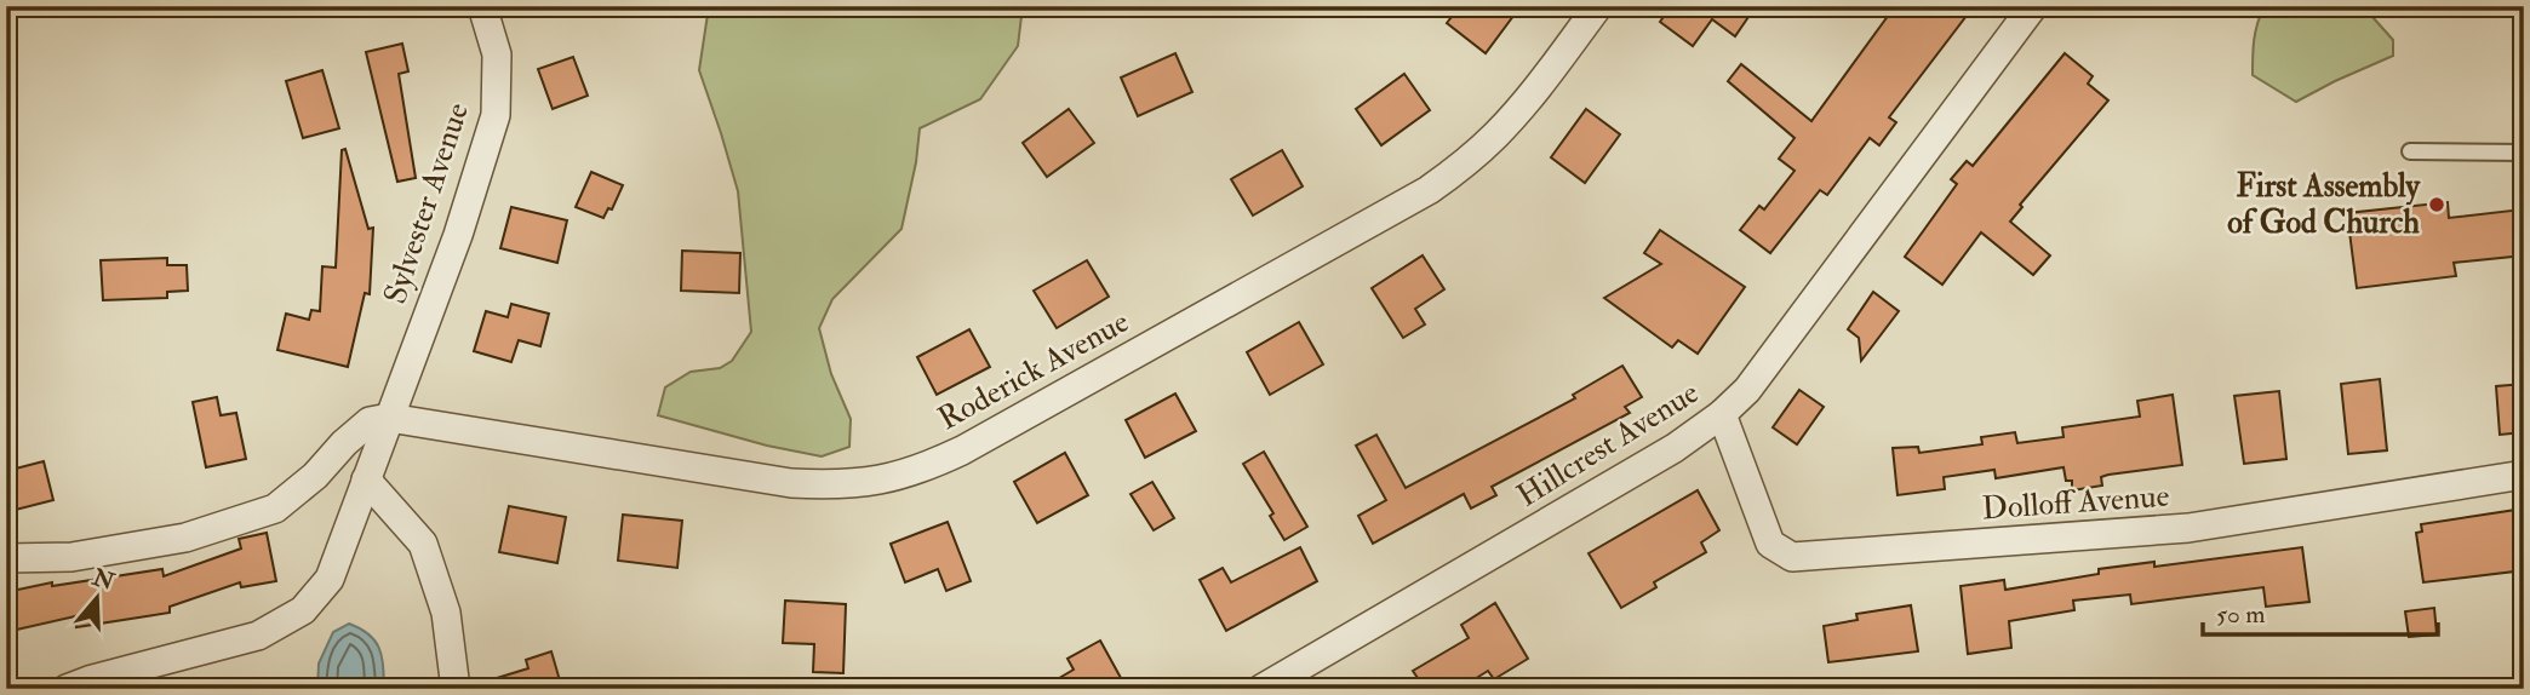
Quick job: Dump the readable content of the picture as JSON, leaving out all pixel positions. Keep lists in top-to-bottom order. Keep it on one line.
{"streets":{"street":["Sylvester Avenue","Roderick Avenue","Hillcrest Avenue","Dolloff Avenue"]},"crossings":[["Sylvester Avenue","Roderick Avenue"],["Hillcrest Avenue","Dolloff Avenue"]],"places":["First Assembly of God Church"],"scale_bar":"50 m","north":"top"}
